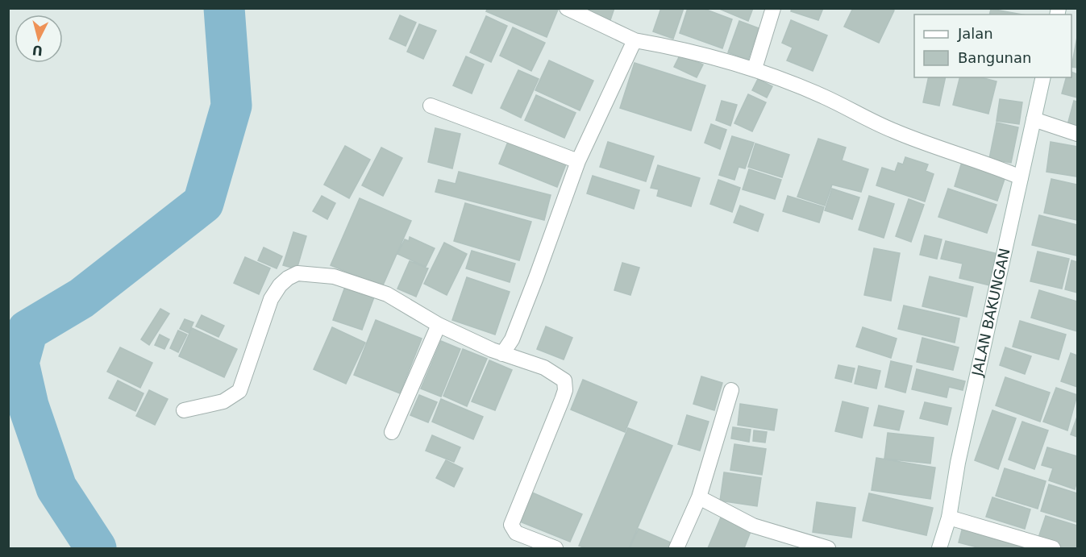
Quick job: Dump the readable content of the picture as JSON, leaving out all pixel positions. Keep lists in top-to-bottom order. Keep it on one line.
{"streets":{"street":["JALAN BAKUNGAN"]},"legend":["Jalan","Bangunan"],"north":"bottom"}
